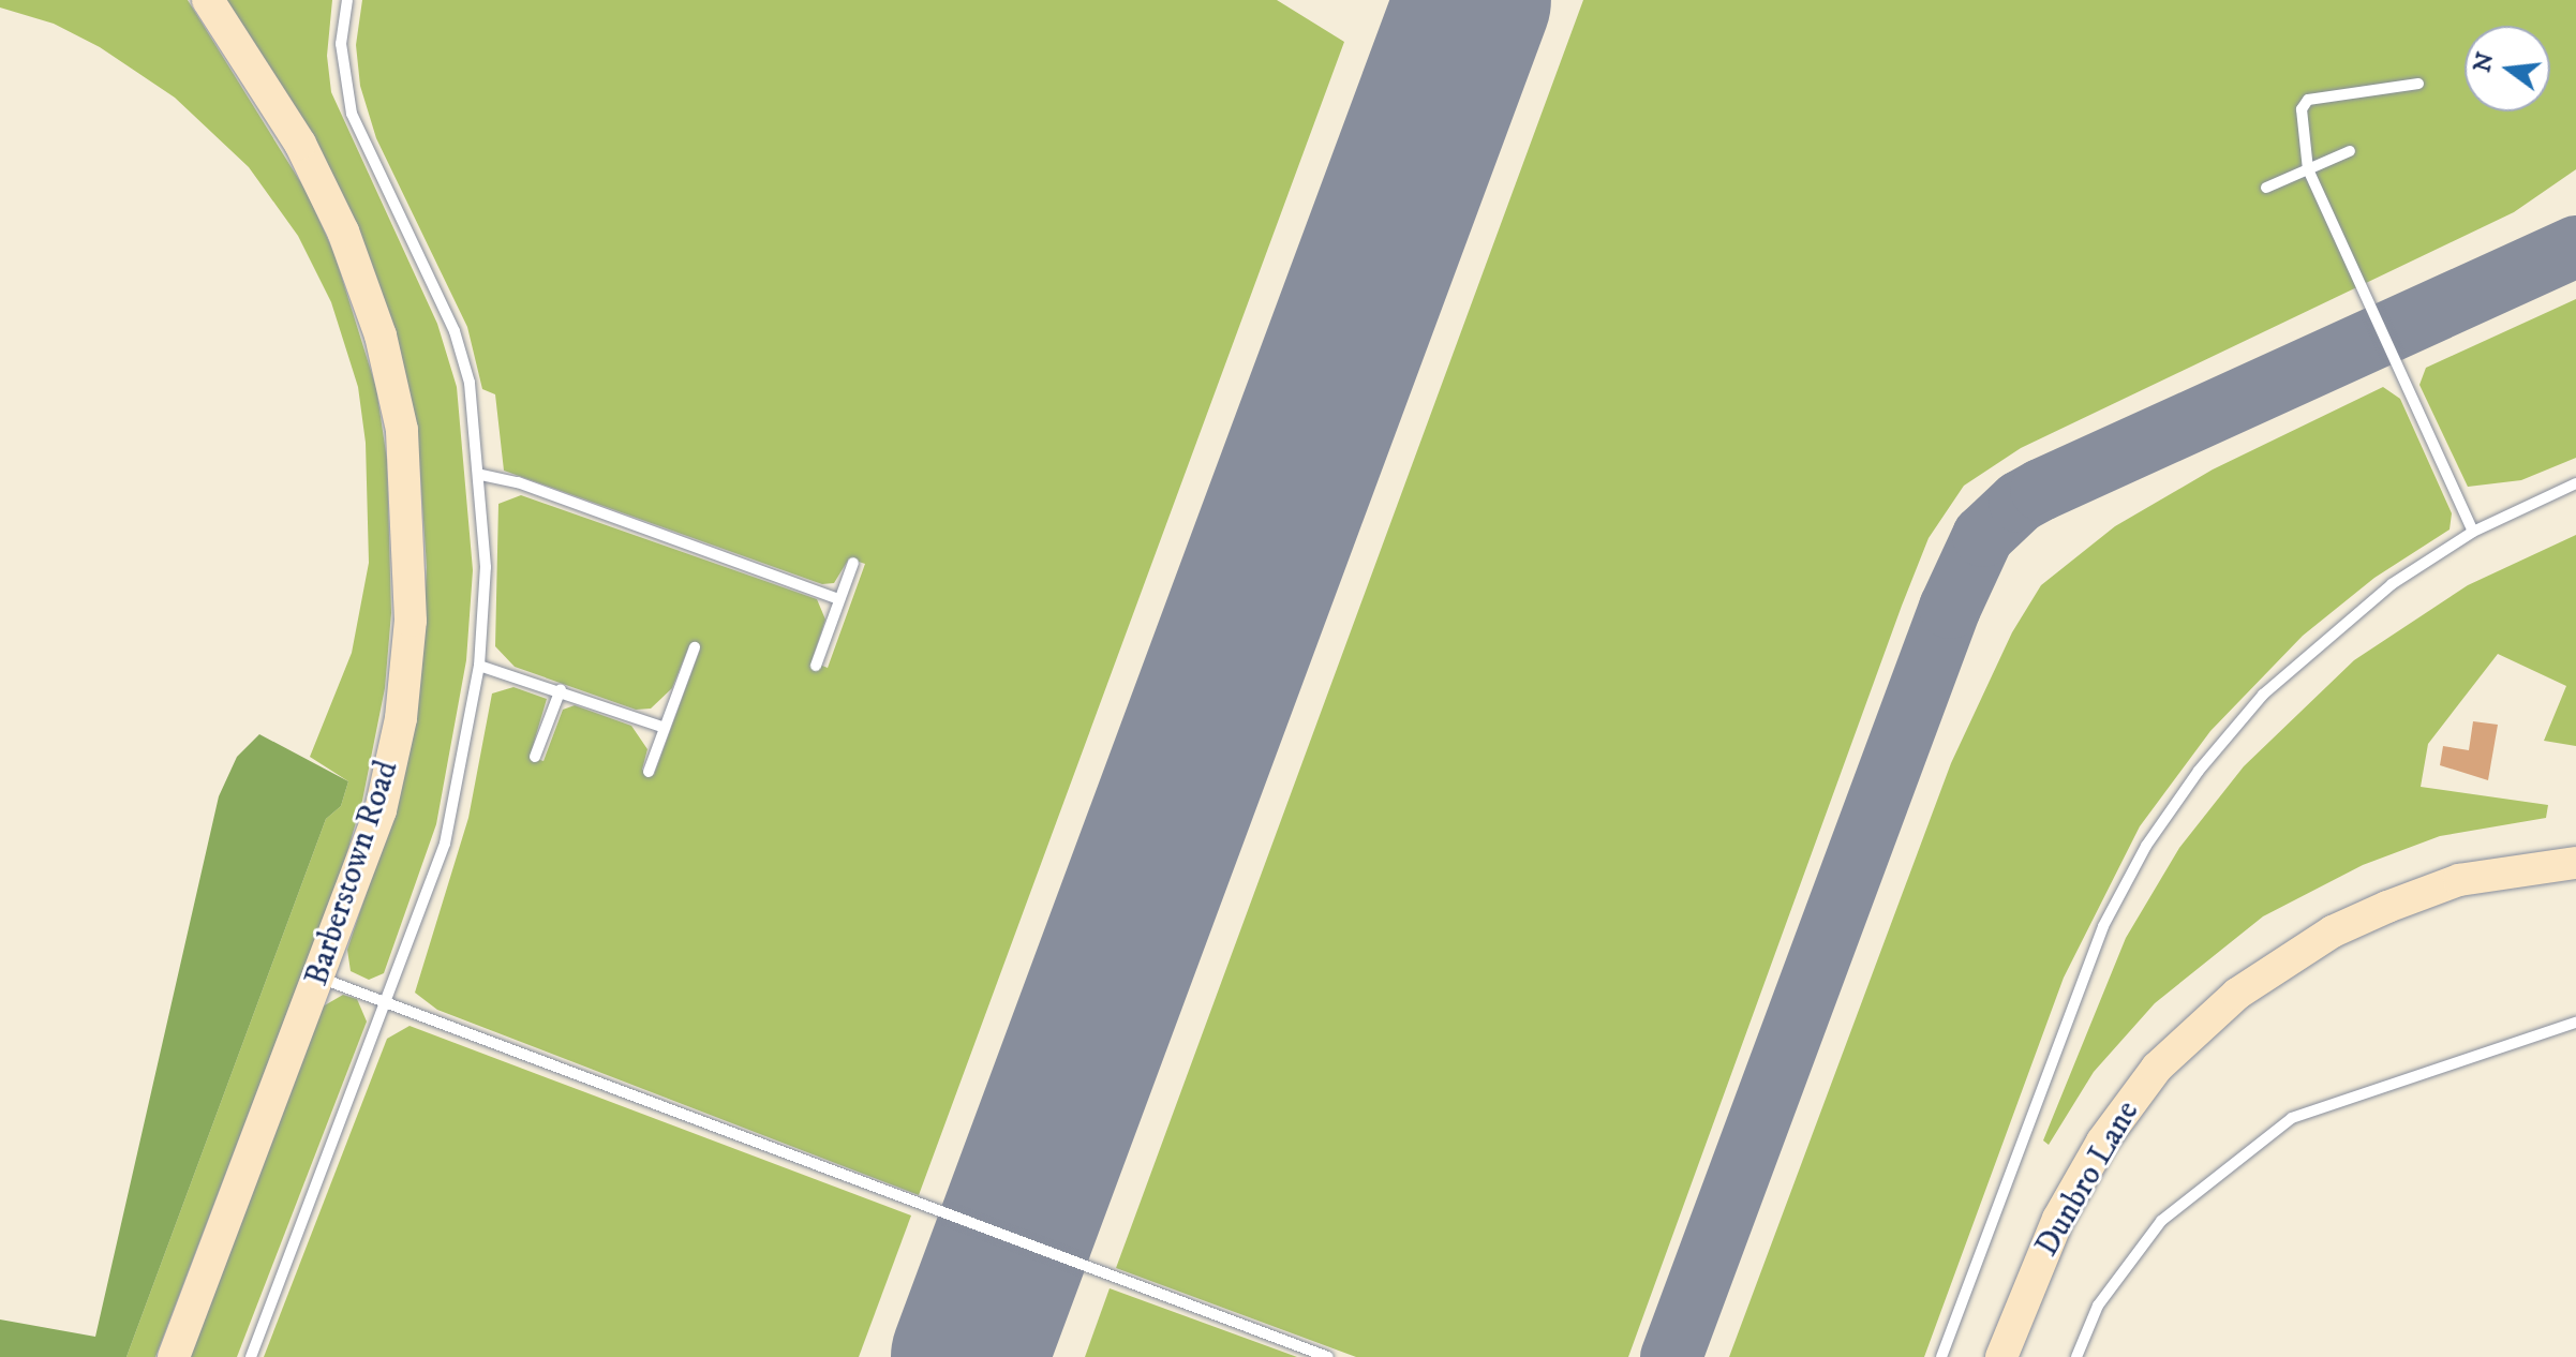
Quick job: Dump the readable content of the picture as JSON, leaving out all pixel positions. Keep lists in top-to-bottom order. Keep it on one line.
{"streets":{"main road":["Barberstown Road","Dunbro Lane"]},"north":"left"}
